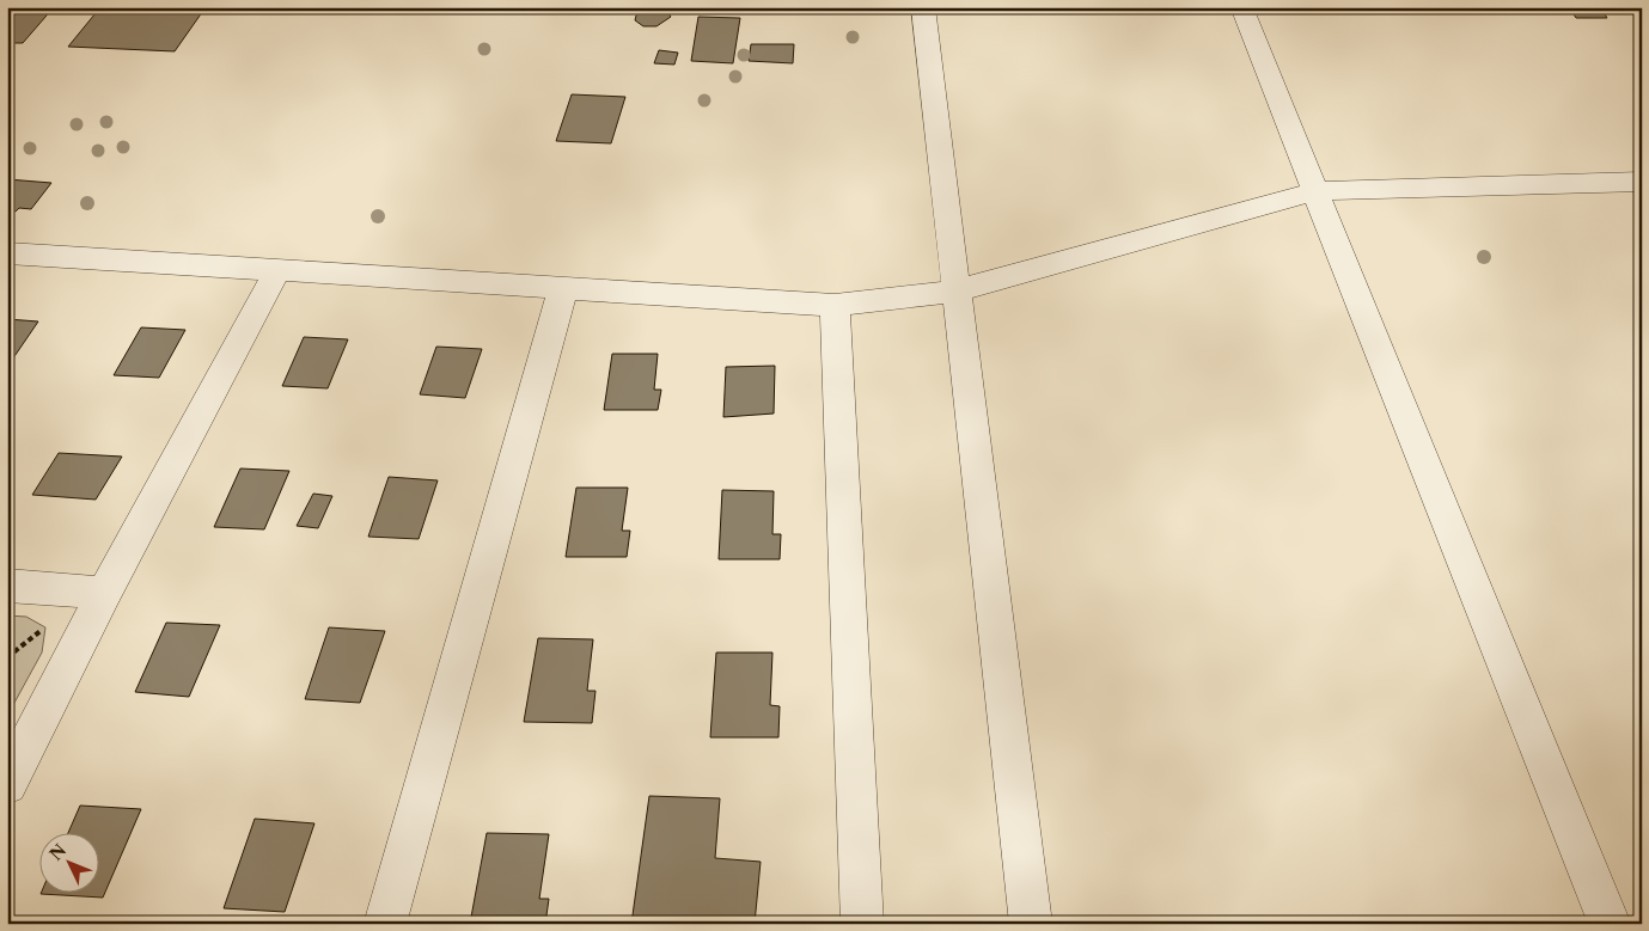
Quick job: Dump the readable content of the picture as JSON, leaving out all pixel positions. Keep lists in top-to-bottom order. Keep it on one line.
{"north":"top left"}
